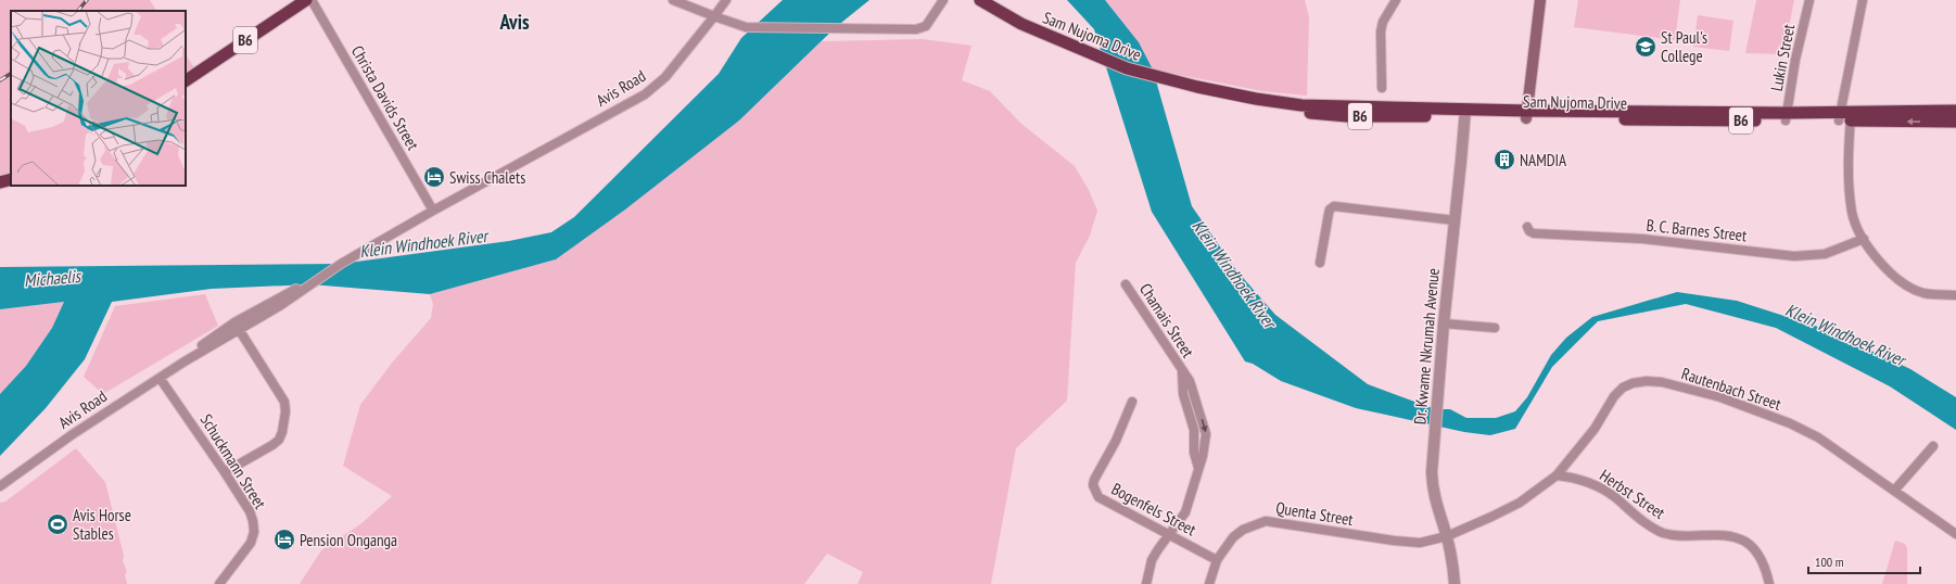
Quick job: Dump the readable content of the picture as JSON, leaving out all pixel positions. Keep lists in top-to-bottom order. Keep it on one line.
{"streets":{"highway":["Sam Nujoma Drive","B6"],"street":["Lukin Street","Avis Road","Christa Davids Street","B. C. Barnes Street","Chamais Street","Dr. Kwame Nkrumah Avenue","Rautenbach Street","Schuckmann Street","Herbst Street","Bogenfels Street","Quenta Street"]},"crossings":[["Sam Nujoma Drive","Lukin Street"],["Sam Nujoma Drive","Dr. Kwame Nkrumah Avenue"],["Avis Road","Christa Davids Street"],["Avis Road","Schuckmann Street"],["Chamais Street","Bogenfels Street"],["Dr. Kwame Nkrumah Avenue","Rautenbach Street"],["Dr. Kwame Nkrumah Avenue","Quenta Street"],["Rautenbach Street","Herbst Street"],["Rautenbach Street","Quenta Street"],["Bogenfels Street","Quenta Street"]],"districts":["Avis"],"water":["Klein Windhoek River","Michaelis"],"places":{"school or university":["St Paul's College"],"building":["NAMDIA"],"hotel":["Swiss Chalets","Pension Onganga"],"sports":["Avis Horse Stables"]},"scale_bar":"100 m"}
